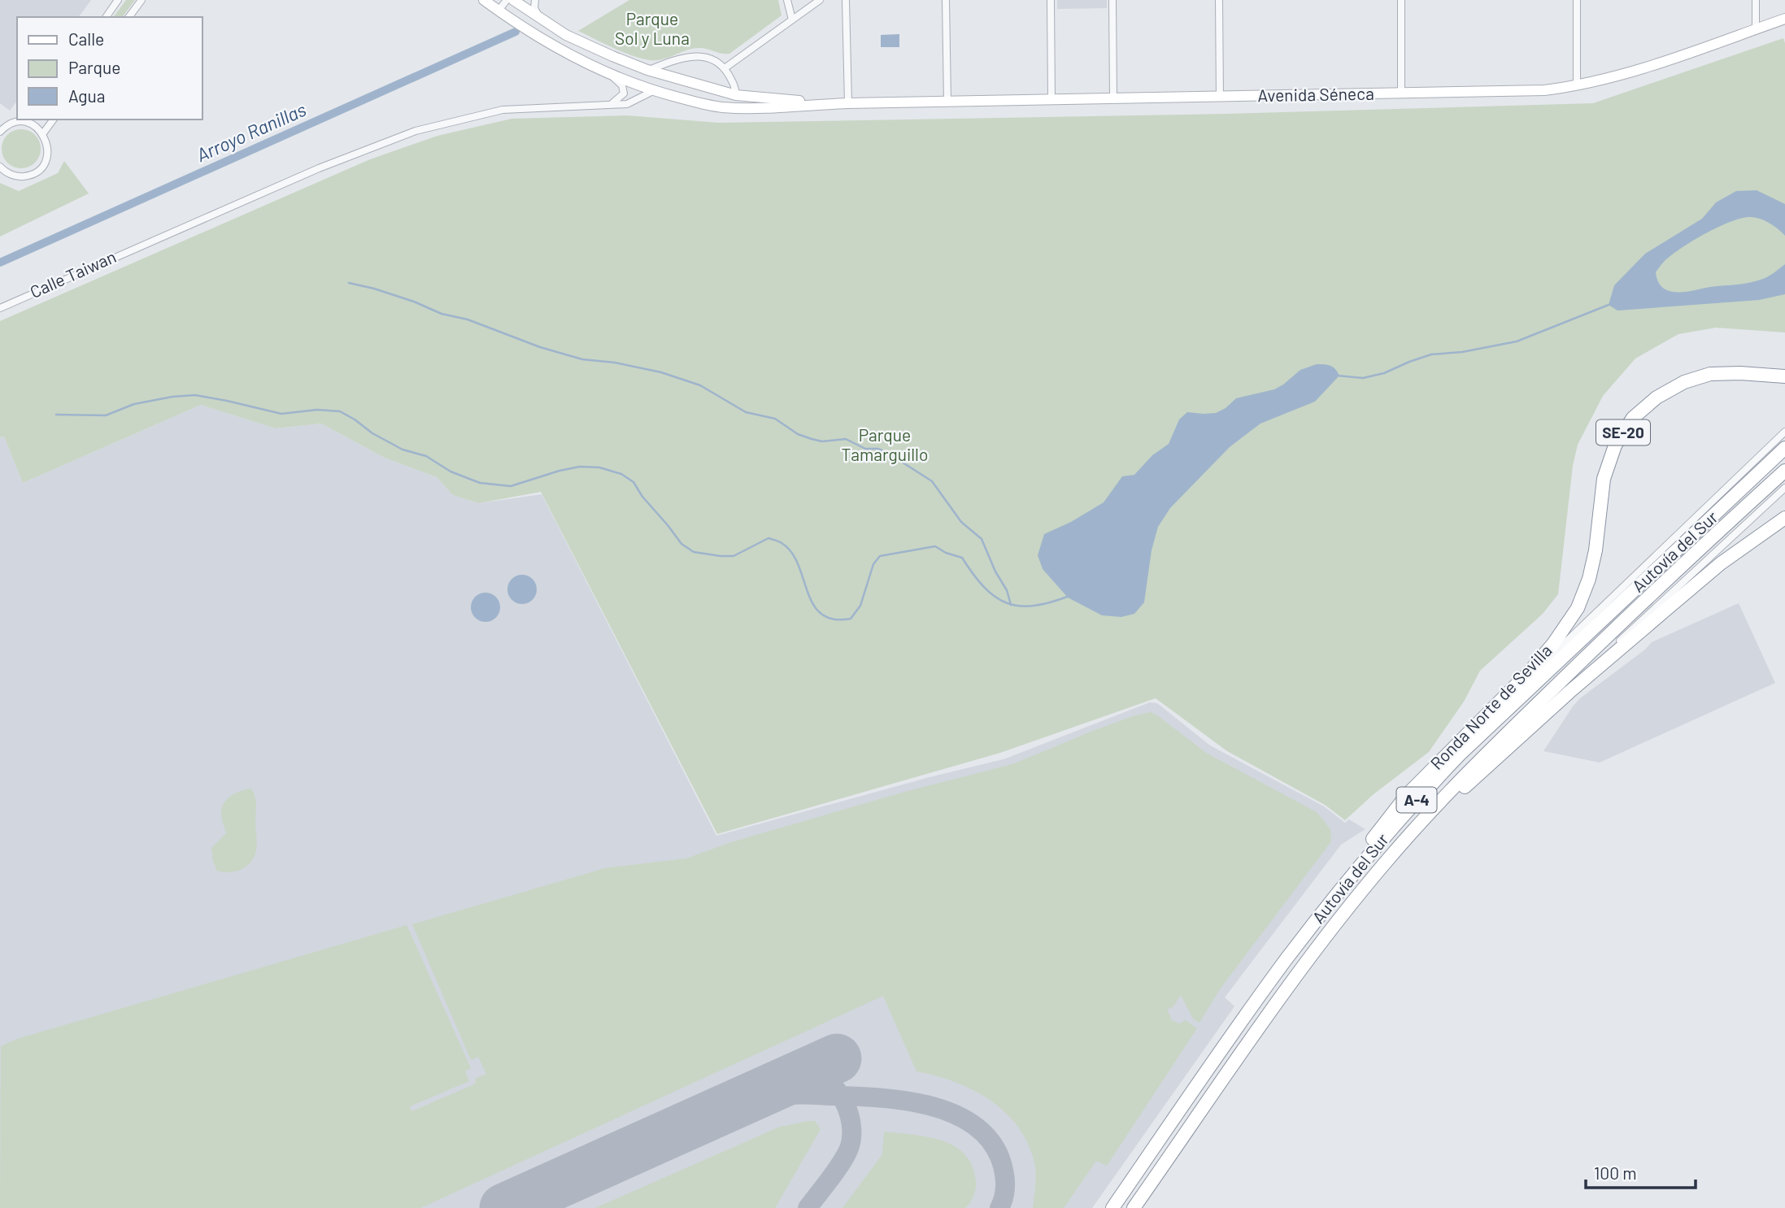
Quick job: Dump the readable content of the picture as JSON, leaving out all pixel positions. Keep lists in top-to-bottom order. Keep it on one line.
{"streets":{"highway":["SE-20","Autovía del Sur","Ronda Norte de Sevilla","A-4"],"street":["Avenida Séneca","Calle Taiwan"]},"crossings":[["Avenida Séneca","Calle Taiwan"],["Autovía del Sur","Ronda Norte de Sevilla"]],"water":["Arroyo Ranillas"],"parks":["Parque Sol y Luna","Parque Tamarguillo"],"legend":["Calle","Parque","Agua"],"scale_bar":"100 m"}
